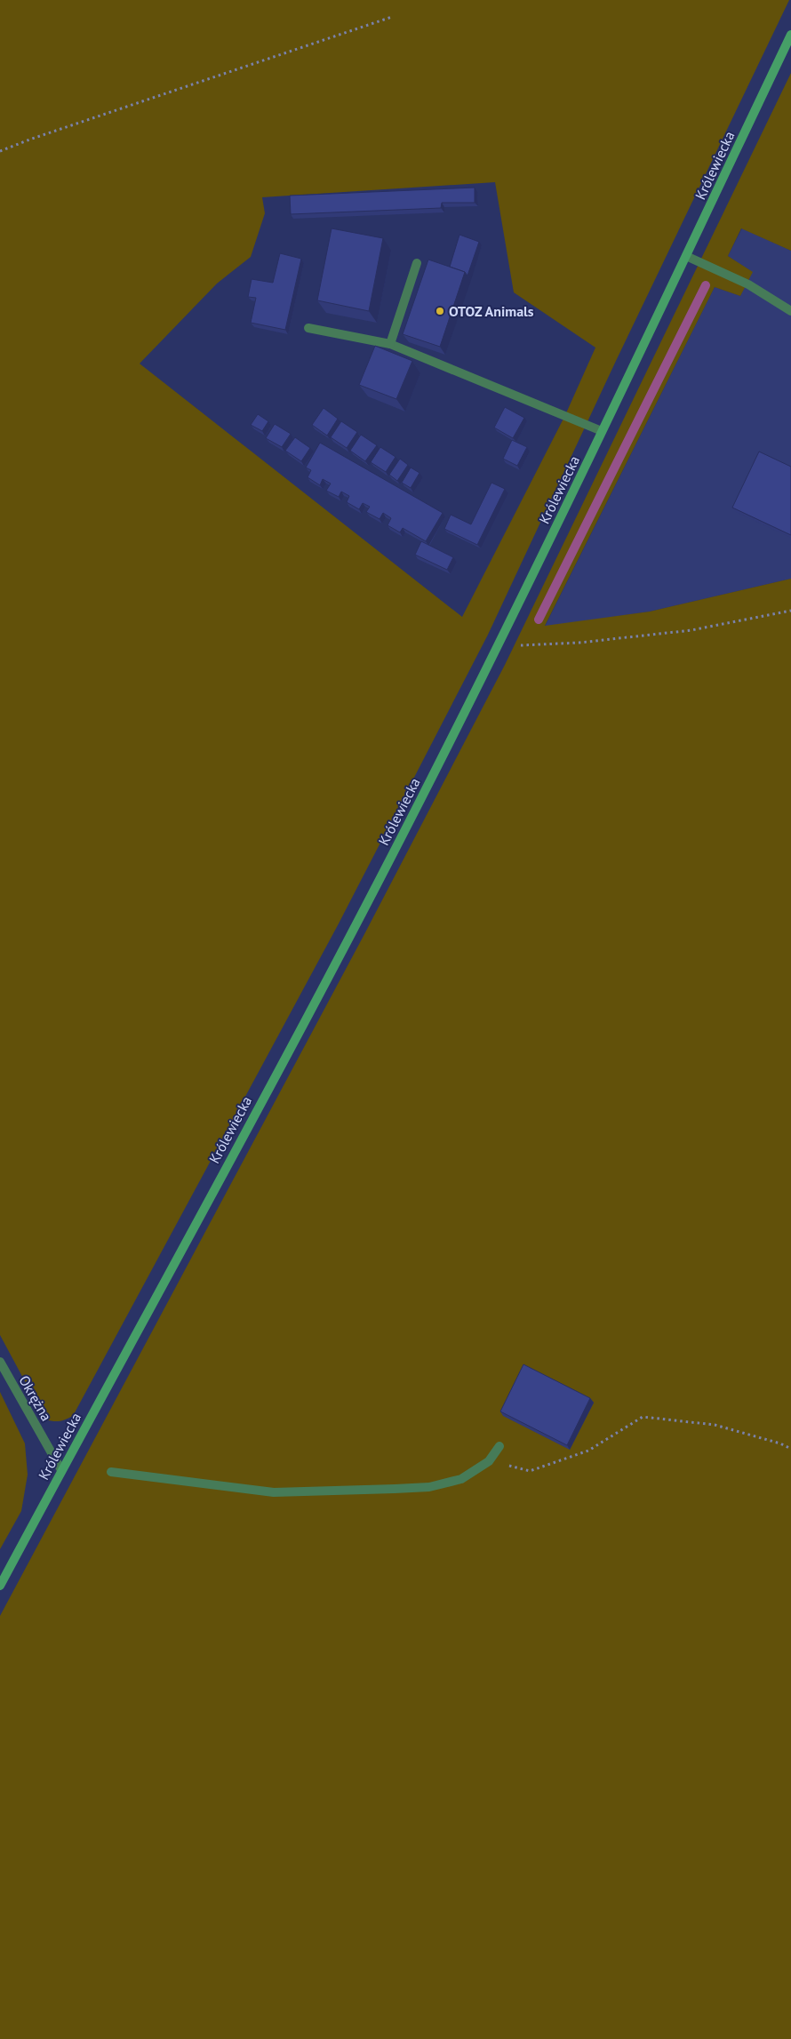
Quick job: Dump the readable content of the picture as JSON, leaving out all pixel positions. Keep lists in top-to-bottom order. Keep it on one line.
{"streets":{"main road":["Królewiecka"],"street":["Okrężna"]},"crossings":[["Królewiecka","Okrężna"]],"places":["OTOZ Animals"]}
